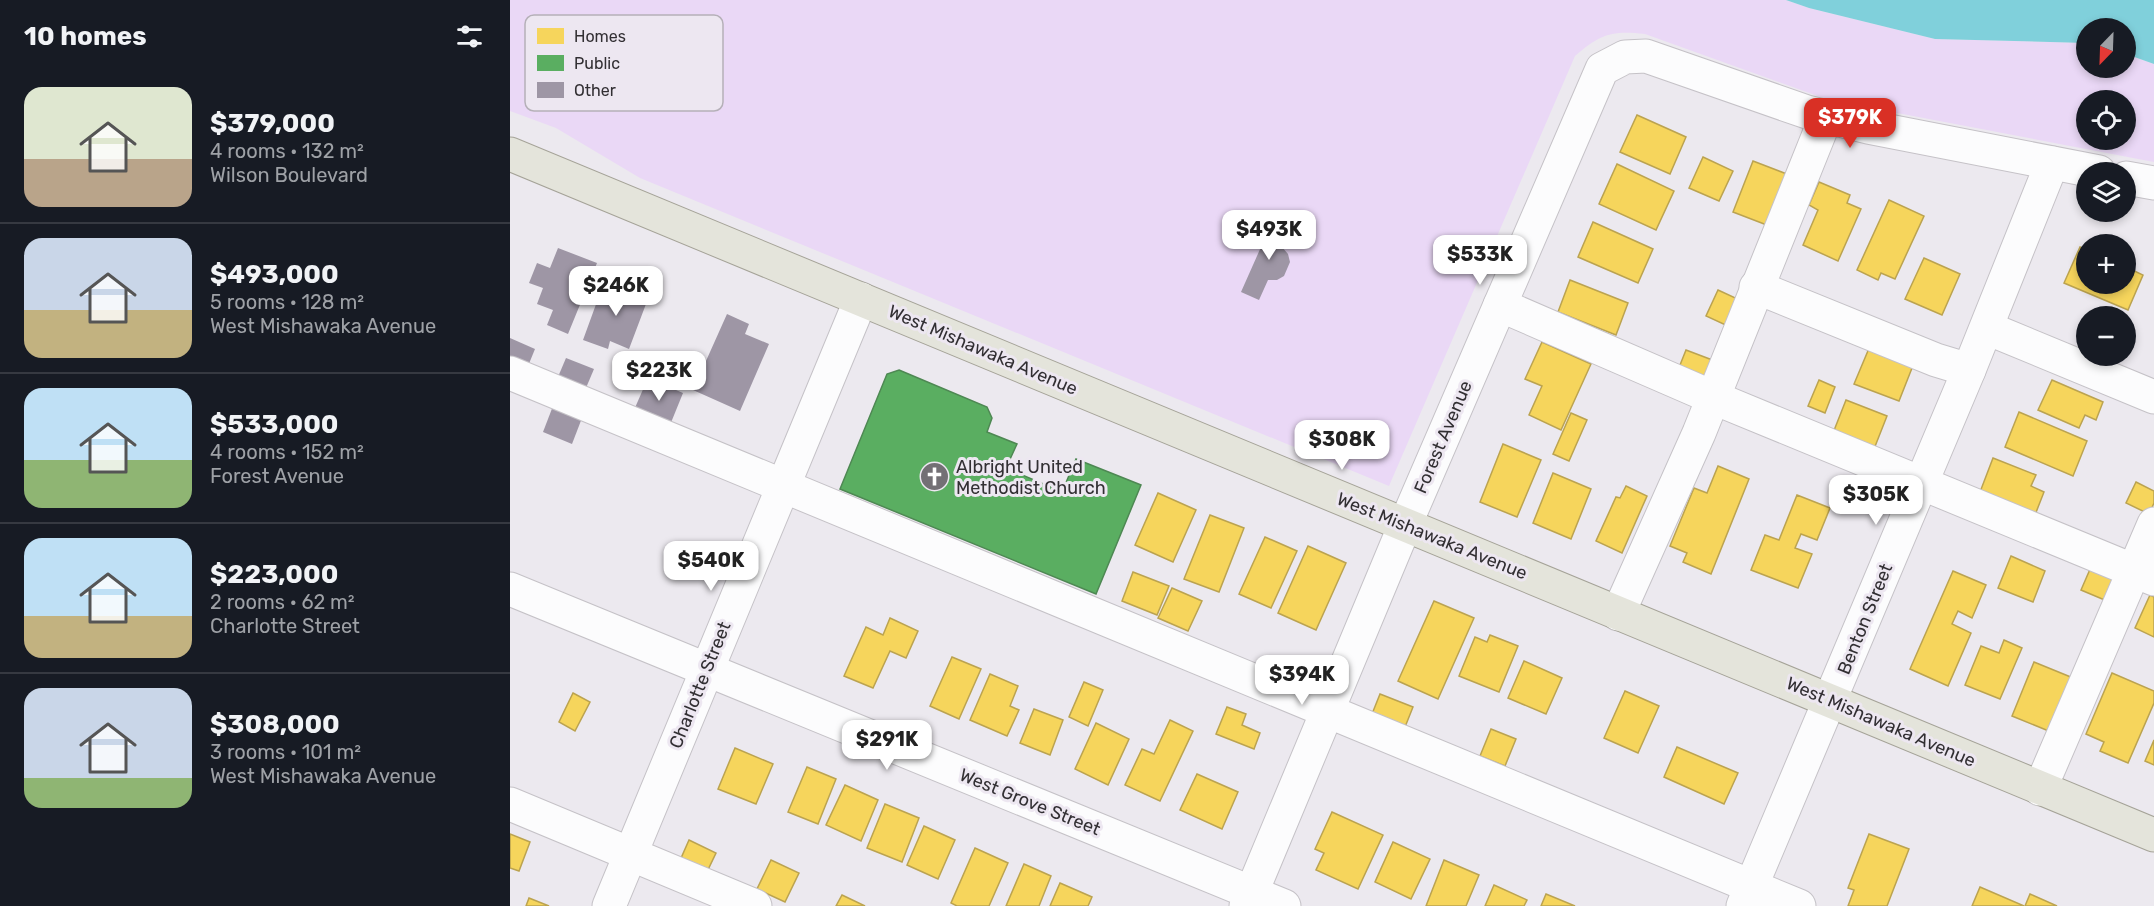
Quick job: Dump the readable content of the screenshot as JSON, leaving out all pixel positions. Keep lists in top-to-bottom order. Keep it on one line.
{"streets":{"main road":["West Mishawaka Avenue"],"street":["Forest Avenue","Benton Street","Charlotte Street","West Grove Street"]},"crossings":[["West Mishawaka Avenue","Forest Avenue"],["West Mishawaka Avenue","Benton Street"],["West Mishawaka Avenue","Charlotte Street"],["Forest Avenue","West Grove Street"],["Charlotte Street","West Grove Street"]],"places":{"church":["Albright United Methodist Church"]},"legend":["Homes","Public","Other"],"north":"bottom left","page":{"heading":"10 homes","map_buttons":["+","−"],"list":[{"name":"$379,000","note":"4 rooms · 132 m² · Wilson Boulevard"},{"name":"$493,000","note":"5 rooms · 128 m² · West Mishawaka Avenue"},{"name":"$533,000","note":"4 rooms · 152 m² · Forest Avenue"},{"name":"$223,000","note":"2 rooms · 62 m² · Charlotte Street"},{"name":"$308,000","note":"3 rooms · 101 m² · West Mishawaka Avenue"}],"price":["$379K","$493K","$533K","$246K","$223K","$308K","$305K","$540K","$394K","$291K"]}}
